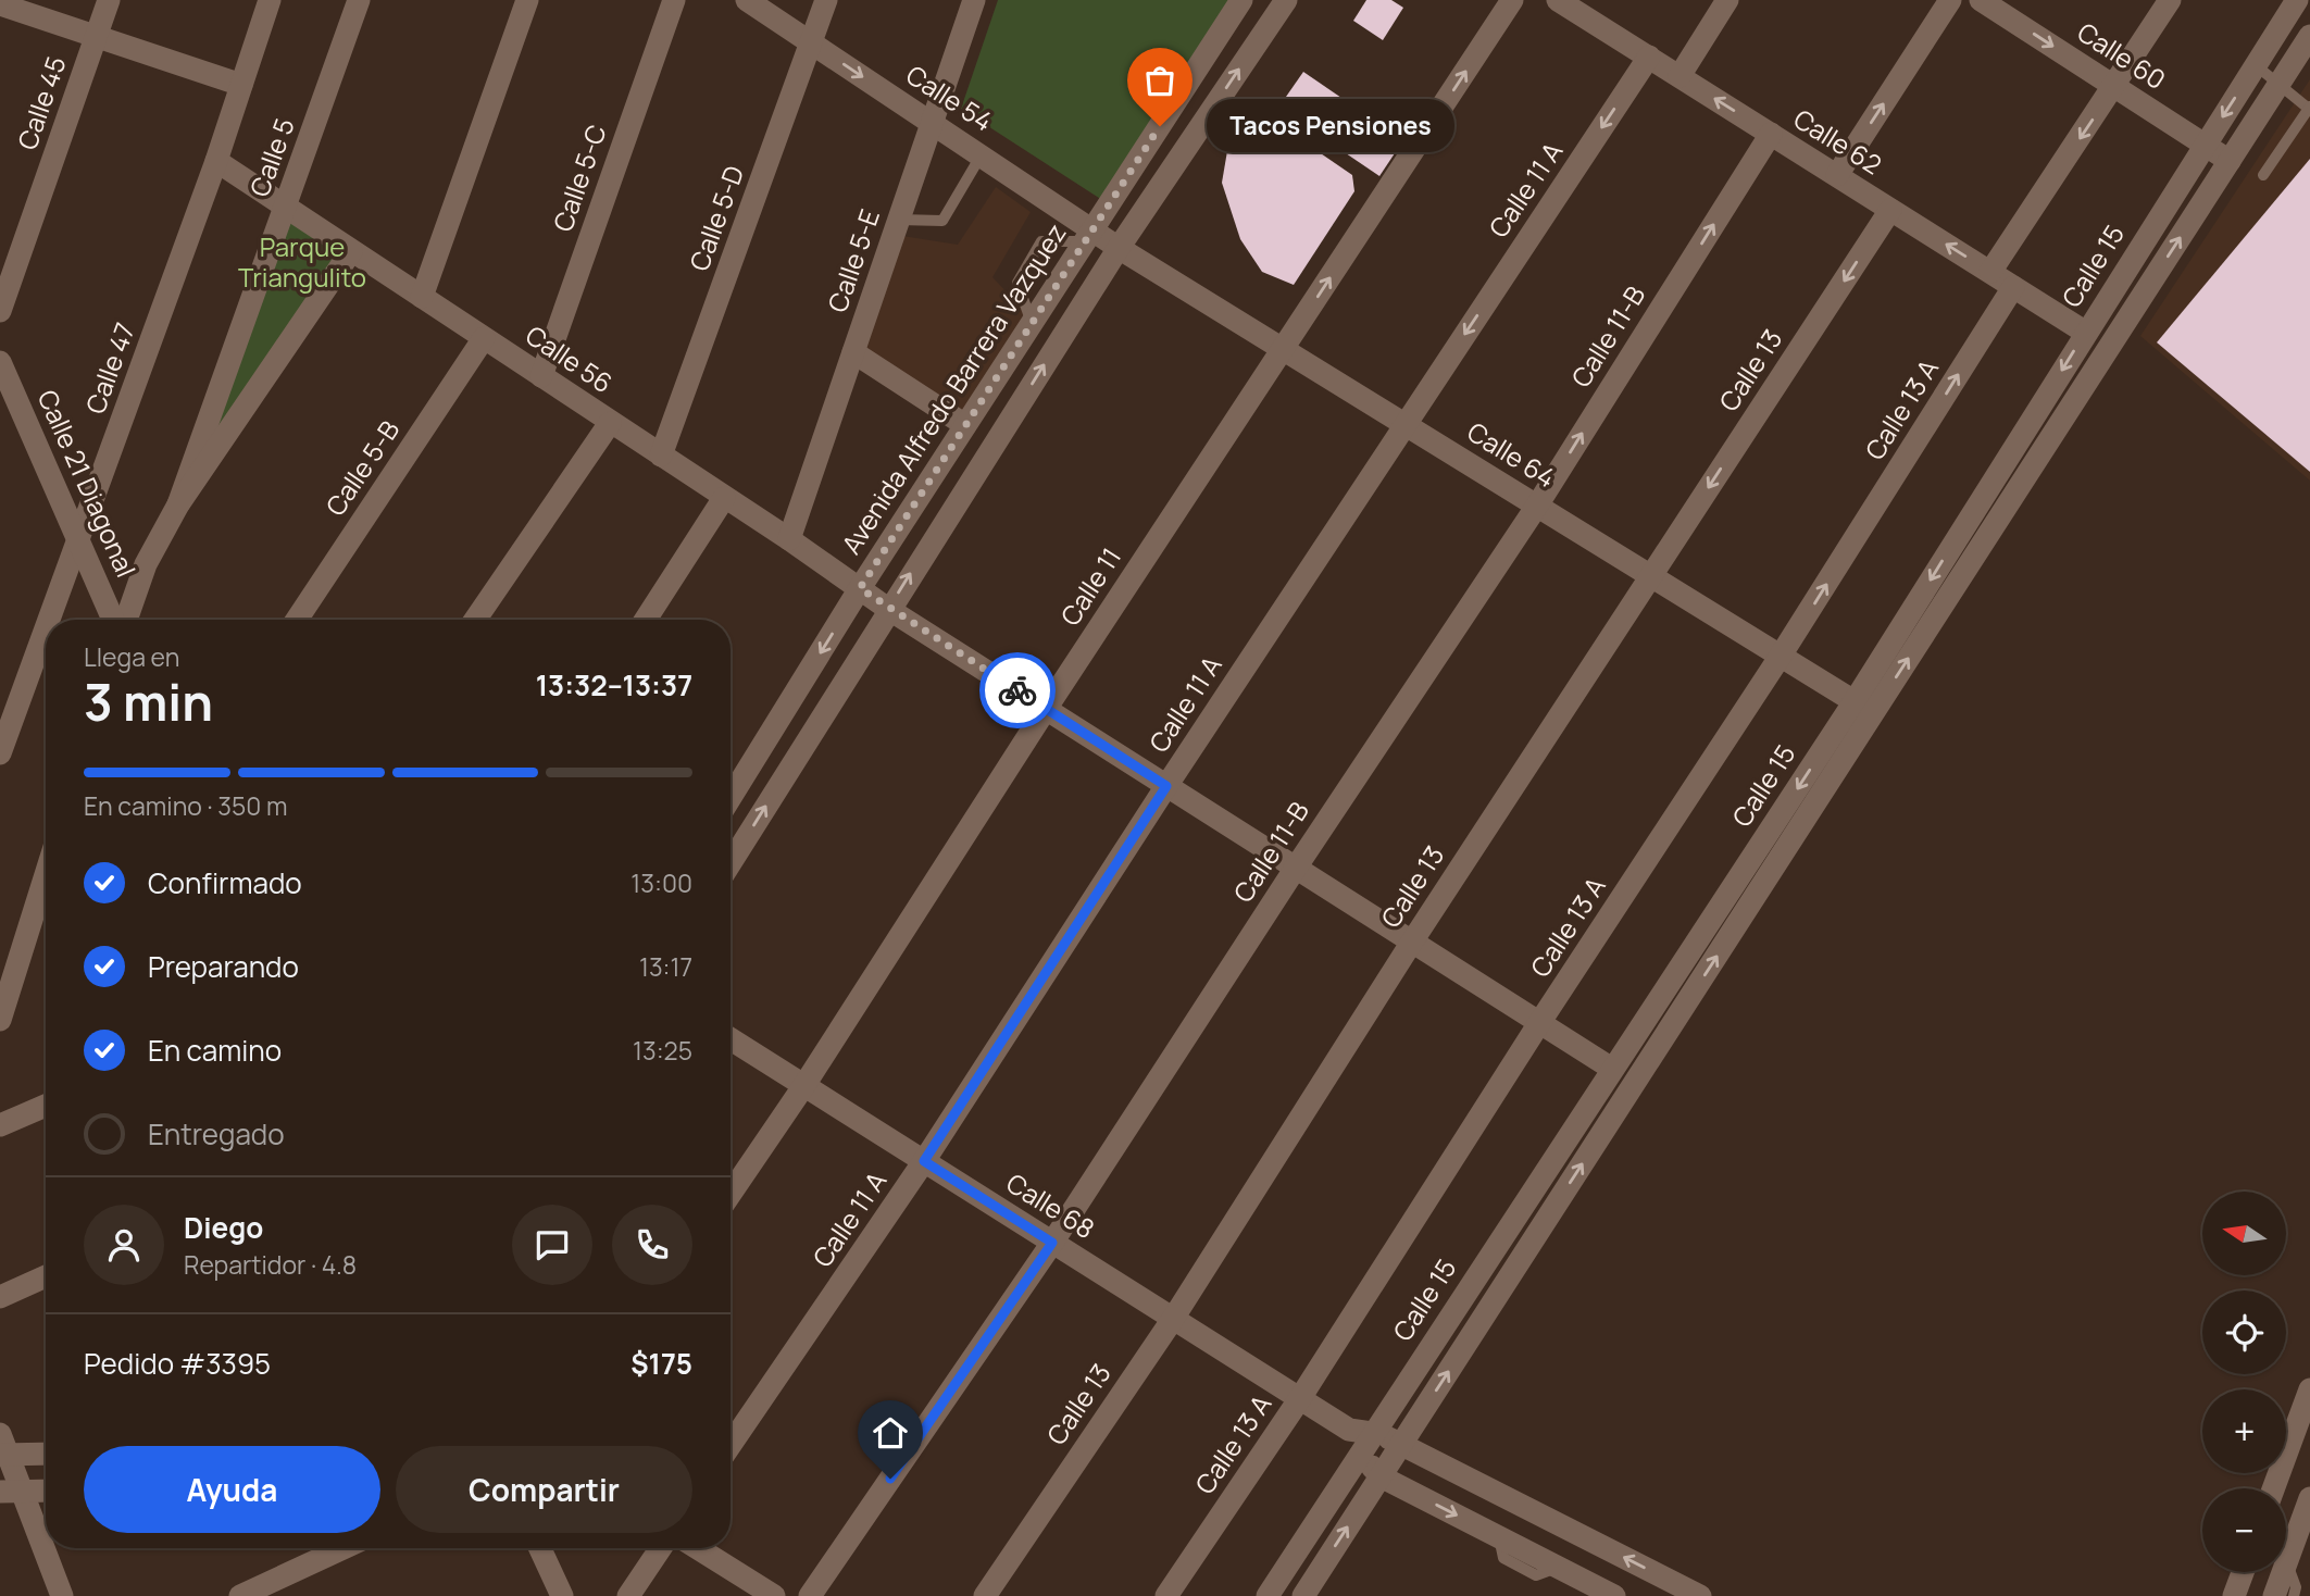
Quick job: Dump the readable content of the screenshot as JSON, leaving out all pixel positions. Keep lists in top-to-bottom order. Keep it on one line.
{"streets":{"street":["Calle 60","Calle 54","Calle 45","Calle 62","Calle 5","Calle 5-C","Calle 11 A","Calle 5-D","Calle 5-E","Calle 15","Calle 11-B","Calle 56","Calle 47","Calle 13","Avenida Alfredo Barrera Vazquez","Calle 13 A","Calle 64","Calle 5-B","Calle 21 Diagonal","Calle 11","Calle 68"]},"crossings":[["Calle 60","Calle 15"],["Calle 54","Calle 5-D"],["Calle 54","Calle 5-E"],["Calle 54","Avenida Alfredo Barrera Vazquez"],["Calle 54","Calle 64"],["Calle 62","Calle 11 A"],["Calle 62","Calle 15"],["Calle 62","Calle 11-B"],["Calle 62","Calle 13"],["Calle 62","Calle 13 A"],["Calle 5","Calle 56"],["Calle 5-C","Calle 56"],["Calle 11 A","Calle 56"],["Calle 11 A","Calle 64"],["Calle 11 A","Calle 68"],["Calle 5-D","Calle 56"],["Calle 5-E","Calle 56"],["Calle 15","Calle 56"],["Calle 15","Calle 64"],["Calle 15","Calle 68"],["Calle 11-B","Calle 56"],["Calle 11-B","Calle 64"],["Calle 11-B","Calle 68"],["Calle 56","Calle 47"],["Calle 56","Calle 13"],["Calle 56","Avenida Alfredo Barrera Vazquez"],["Calle 56","Calle 13 A"],["Calle 56","Calle 5-B"],["Calle 56","Calle 11"],["Calle 47","Calle 21 Diagonal"],["Calle 13","Calle 64"],["Calle 13","Calle 68"],["Calle 13 A","Calle 64"],["Calle 13 A","Calle 68"],["Calle 64","Calle 11"],["Calle 11","Calle 68"]],"one_way":["Calle 60","Calle 62"],"parks":["Parque Triangulito"],"places":["Tacos Pensiones"],"north":"left","page":{"bubble":"Tacos Pensiones","heading":["3 min","Llega en","13:32–13:37"],"panel":["Diego","Repartidor · 4.8","Pedido #3395","$175"],"bar":"En camino · 350 m","list":[["Confirmado","13:00"],["Preparando","13:17"],["En camino","13:25"],"Entregado"],"map_buttons":["+","−"],"buttons":["Ayuda","Compartir"]}}
